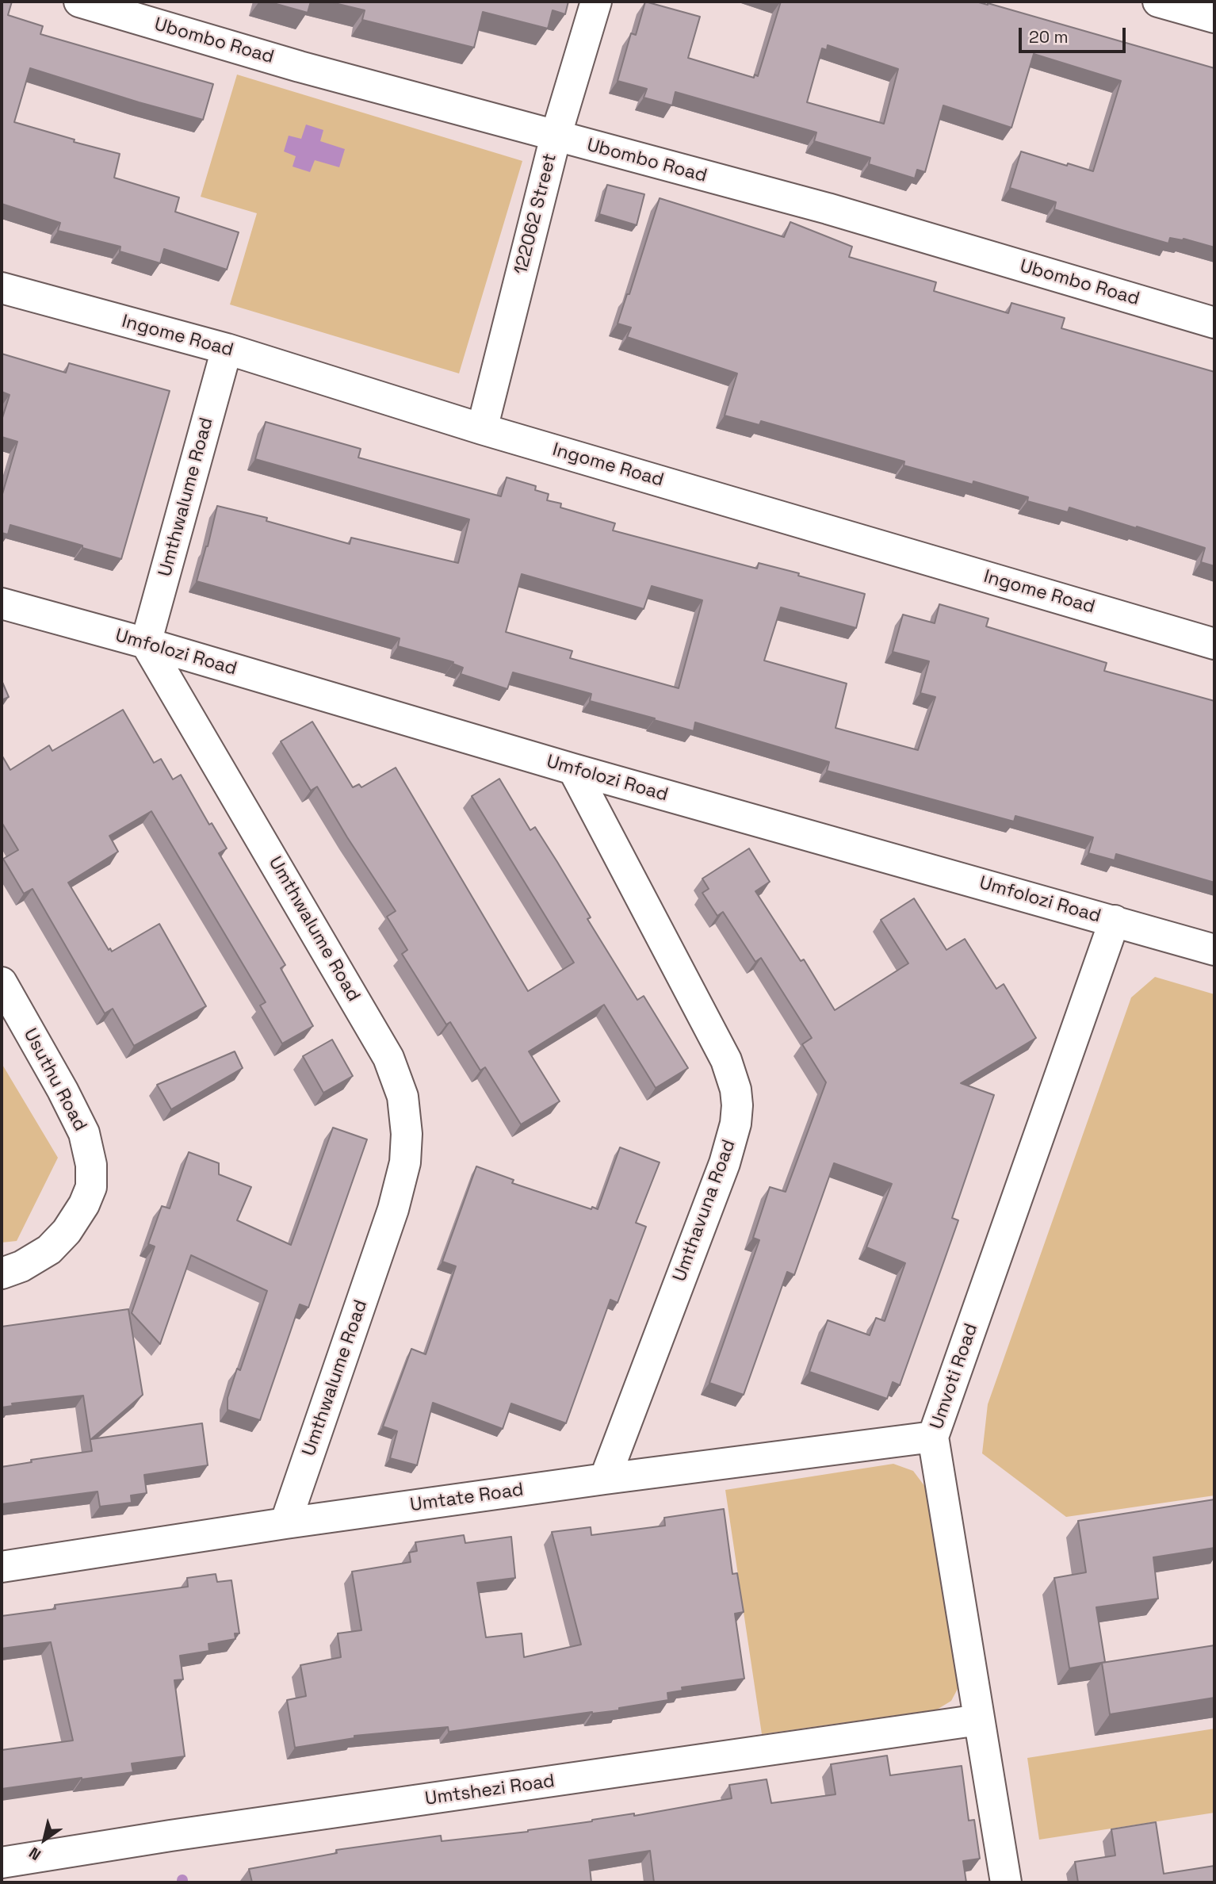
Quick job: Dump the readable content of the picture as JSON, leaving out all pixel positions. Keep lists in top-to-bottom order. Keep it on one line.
{"streets":{"street":["Ubombo Road","122062 Street","Ingome Road","Umthwalume Road","Umfolozi Road","Usuthu Road","Umthavuna Road","Umvoti Road","Umtate Road","Umtshezi Road"]},"crossings":[["Ubombo Road","122062 Street"],["122062 Street","Ingome Road"],["Ingome Road","Umthwalume Road"],["Umthwalume Road","Umfolozi Road"],["Umthwalume Road","Umtate Road"],["Umfolozi Road","Umthavuna Road"],["Umfolozi Road","Umvoti Road"],["Umthavuna Road","Umtate Road"],["Umvoti Road","Umtate Road"],["Umvoti Road","Umtshezi Road"]],"scale_bar":"20 m","north":"bottom left"}
